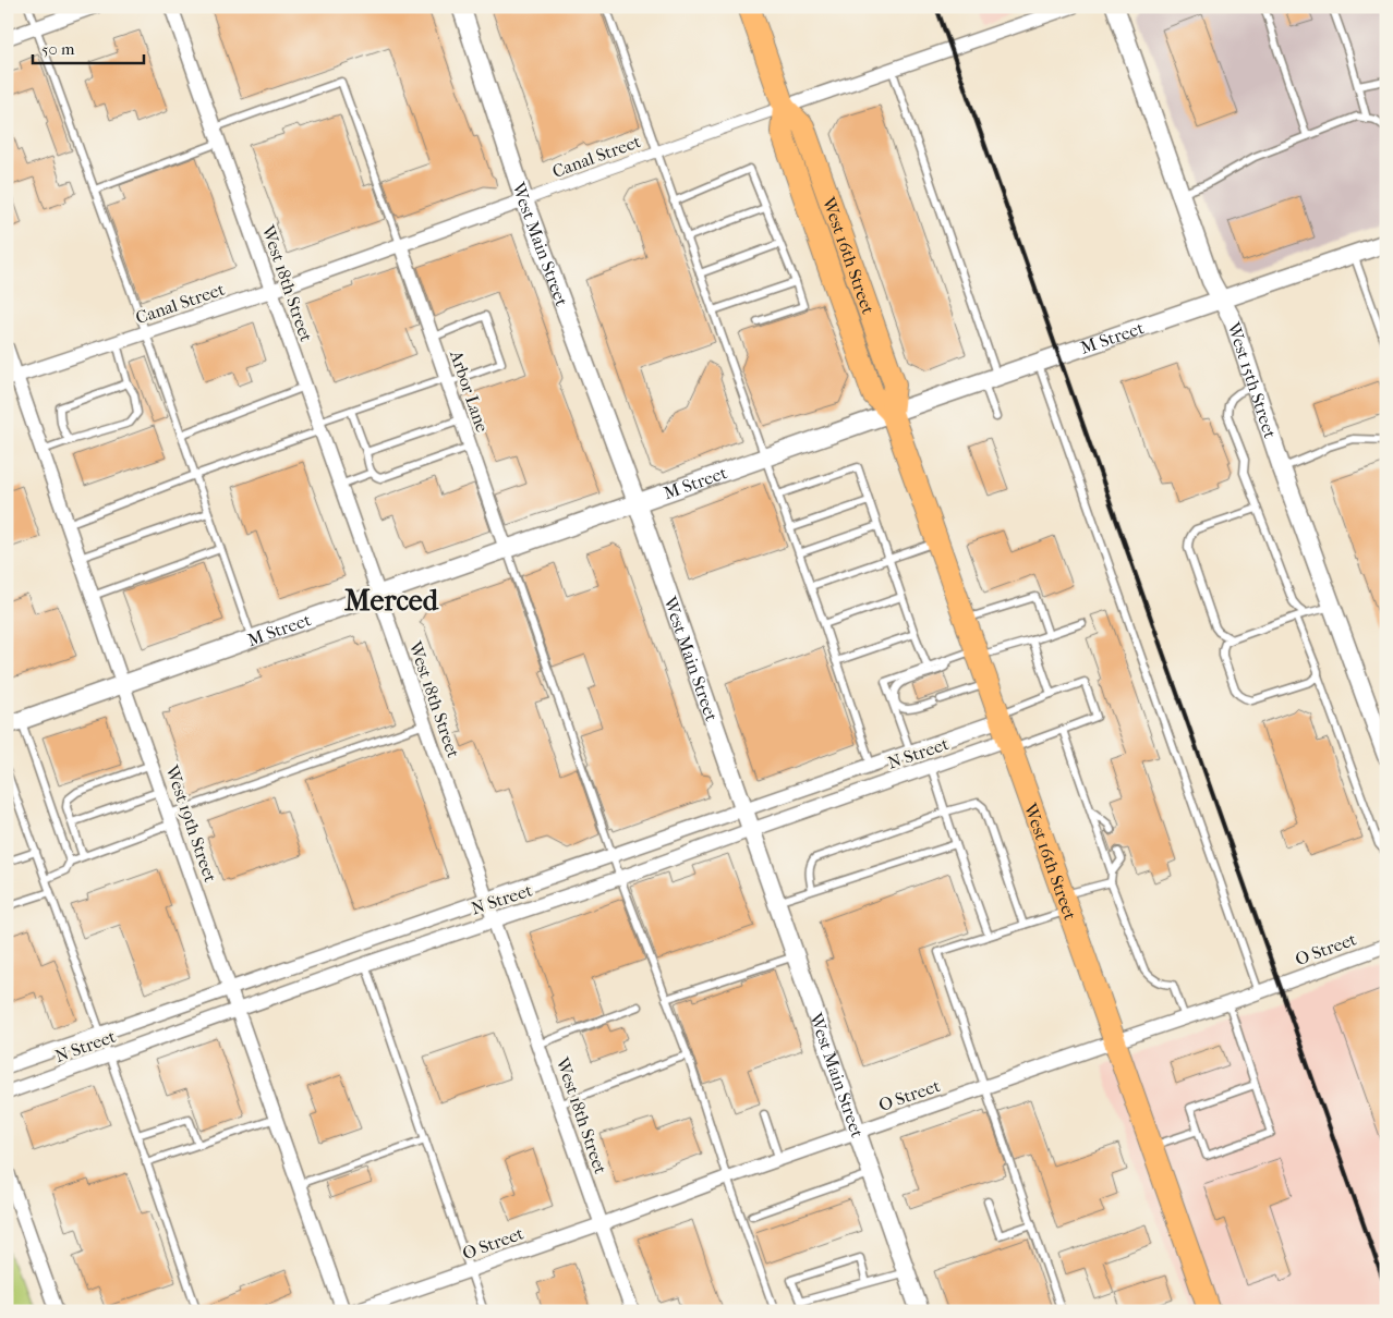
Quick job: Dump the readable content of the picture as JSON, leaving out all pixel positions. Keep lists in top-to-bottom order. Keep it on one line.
{"streets":{"main road":["West 16th Street"],"street":["Canal Street","West Main Street","West 18th Street","M Street","West 15th Street","Arbor Lane","N Street","West 19th Street","O Street"]},"crossings":[["Canal Street","West Main Street"],["Canal Street","West 16th Street"],["Canal Street","West 18th Street"],["Canal Street","Arbor Lane"],["Canal Street","West 19th Street"],["West Main Street","M Street"],["West Main Street","N Street"],["West Main Street","O Street"],["West 16th Street","M Street"],["West 16th Street","N Street"],["West 16th Street","O Street"],["West 18th Street","M Street"],["West 18th Street","N Street"],["West 18th Street","O Street"],["M Street","West 15th Street"],["M Street","Arbor Lane"],["M Street","West 19th Street"],["N Street","West 19th Street"]],"districts":["Merced"],"scale_bar":"50 m"}
